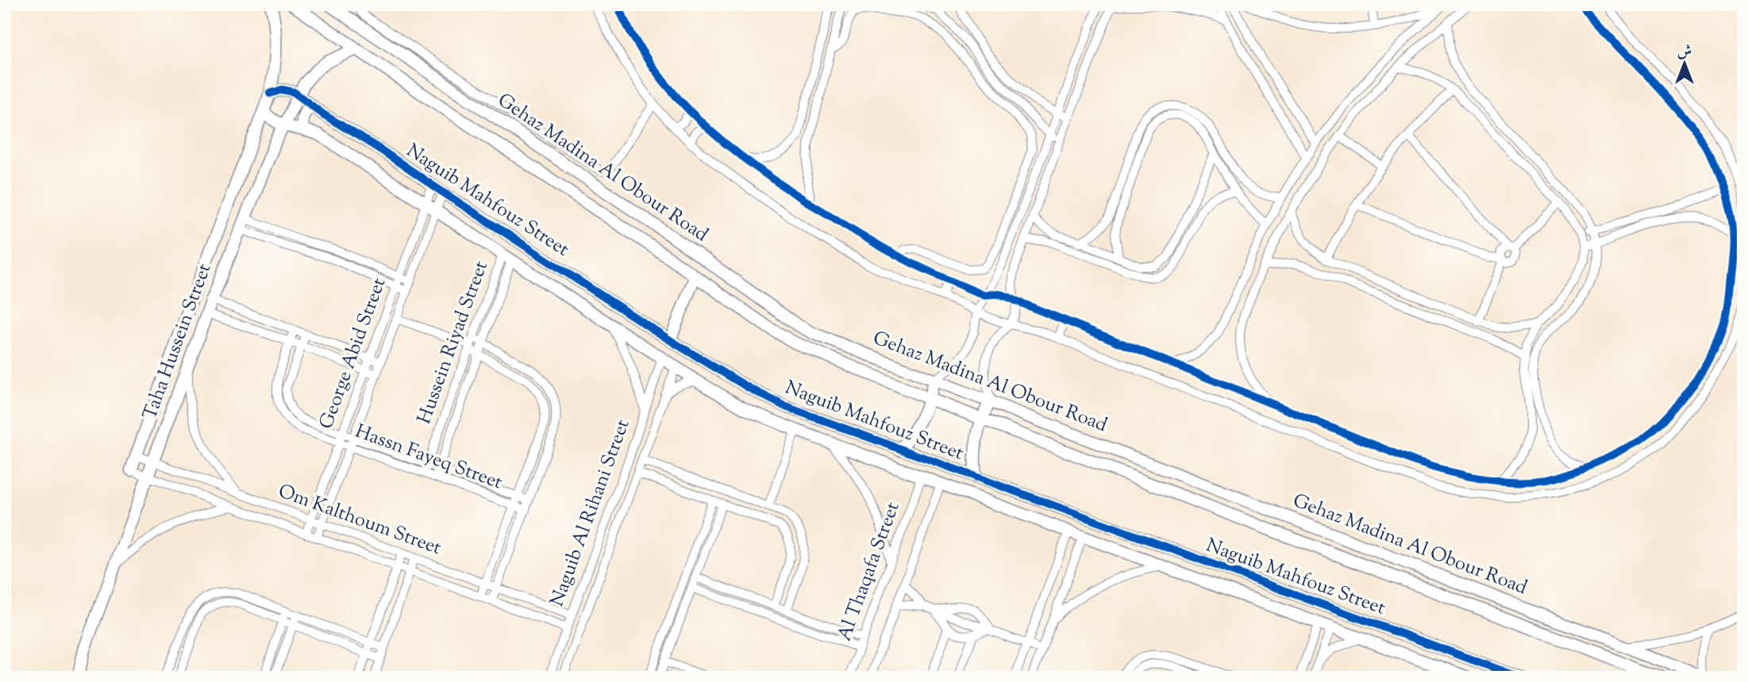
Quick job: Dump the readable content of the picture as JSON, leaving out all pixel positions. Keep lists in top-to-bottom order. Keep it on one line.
{"streets":{"street":["Gehaz Madina Al Obour Road","Naguib Mahfouz Street","Taha Hussein Street","Hussein Riyad Street","George Abid Street","Hassn Fayeq Street","Naguib Al Rihani Street","Om Kalthoum Street","Al Thaqafa Street"]},"crossings":[["Gehaz Madina Al Obour Road","Taha Hussein Street"],["Naguib Mahfouz Street","Taha Hussein Street"],["Naguib Mahfouz Street","Hussein Riyad Street"],["Naguib Mahfouz Street","George Abid Street"],["Naguib Mahfouz Street","Naguib Al Rihani Street"],["Naguib Mahfouz Street","Al Thaqafa Street"],["Taha Hussein Street","Om Kalthoum Street"],["Hussein Riyad Street","Hassn Fayeq Street"],["George Abid Street","Hassn Fayeq Street"],["George Abid Street","Om Kalthoum Street"],["Naguib Al Rihani Street","Om Kalthoum Street"]],"north":"top"}
